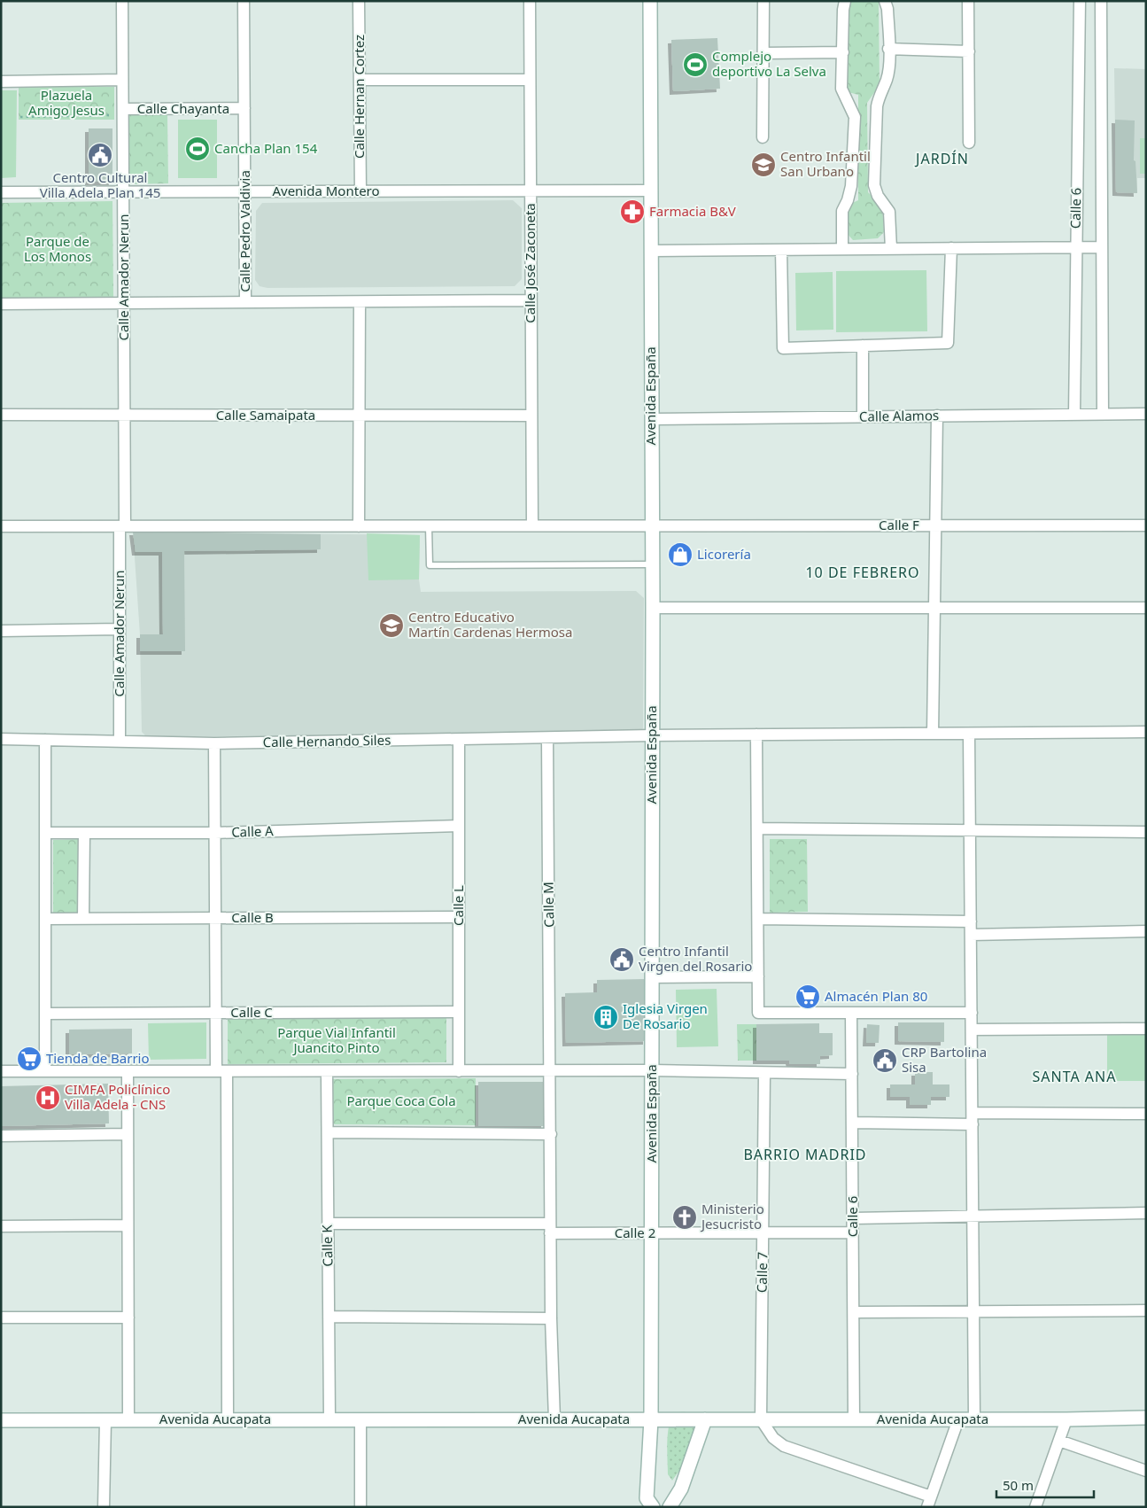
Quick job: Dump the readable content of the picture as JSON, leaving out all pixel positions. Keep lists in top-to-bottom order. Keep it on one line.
{"streets":{"street":["Calle Hernan Cortez","Calle Chayanta","Avenida Montero","Calle 6","Calle Pedro Valdivia","Calle José Zaconeta","Calle Amador Nerun","Avenida España","Calle Samaipata","Calle Alamos","Calle F","Calle Hernando Siles","Calle A","Calle M","Calle L","Calle B","Calle C","Calle 2","Calle K","Calle 7","Avenida Aucapata"]},"crossings":[["Calle Hernan Cortez","Avenida Montero"],["Calle Chayanta","Calle Pedro Valdivia"],["Calle Chayanta","Calle Amador Nerun"],["Avenida Montero","Calle Pedro Valdivia"],["Avenida Montero","Calle José Zaconeta"],["Avenida Montero","Calle Amador Nerun"],["Avenida Montero","Avenida España"],["Calle 6","Calle Alamos"],["Calle 6","Calle 2"],["Calle 6","Avenida Aucapata"],["Calle José Zaconeta","Calle Samaipata"],["Calle José Zaconeta","Calle F"],["Calle Amador Nerun","Calle Samaipata"],["Calle Amador Nerun","Calle F"],["Calle Amador Nerun","Calle Hernando Siles"],["Avenida España","Calle Alamos"],["Avenida España","Calle F"],["Avenida España","Calle Hernando Siles"],["Avenida España","Calle 2"],["Avenida España","Avenida Aucapata"],["Calle Hernando Siles","Calle M"],["Calle Hernando Siles","Calle L"],["Calle A","Calle L"],["Calle M","Calle 2"],["Calle M","Avenida Aucapata"],["Calle L","Calle B"],["Calle L","Calle C"],["Calle 2","Calle K"],["Calle 2","Calle 7"],["Calle K","Avenida Aucapata"],["Calle 7","Avenida Aucapata"]],"districts":["JARDÍN","10 DE FEBRERO","SANTA ANA","BARRIO MADRID"],"parks":["Plazuela Amigo Jesus","Parque de Los Monos","Parque Vial Infantil Juancito Pinto","Parque Coca Cola"],"places":{"sports":["Complejo deportivo La Selva","Cancha Plan 154"],"public building":["Centro Cultural Villa Adela Plan 145","Centro Infantil Virgen del Rosario","CRP Bartolina Sisa"],"school or university":["Centro Infantil San Urbano","Centro Educativo Martín Cardenas Hermosa"],"pharmacy":["Farmacia B&V"],"shop":["Licorería"],"supermarket":["Almacén Plan 80","Tienda de Barrio"],"building":["Iglesia Virgen De Rosario"],"hospital":["CIMFA Policlínico Villa Adela - CNS"],"church":["Ministerio Jesucristo"]},"scale_bar":"50 m"}
